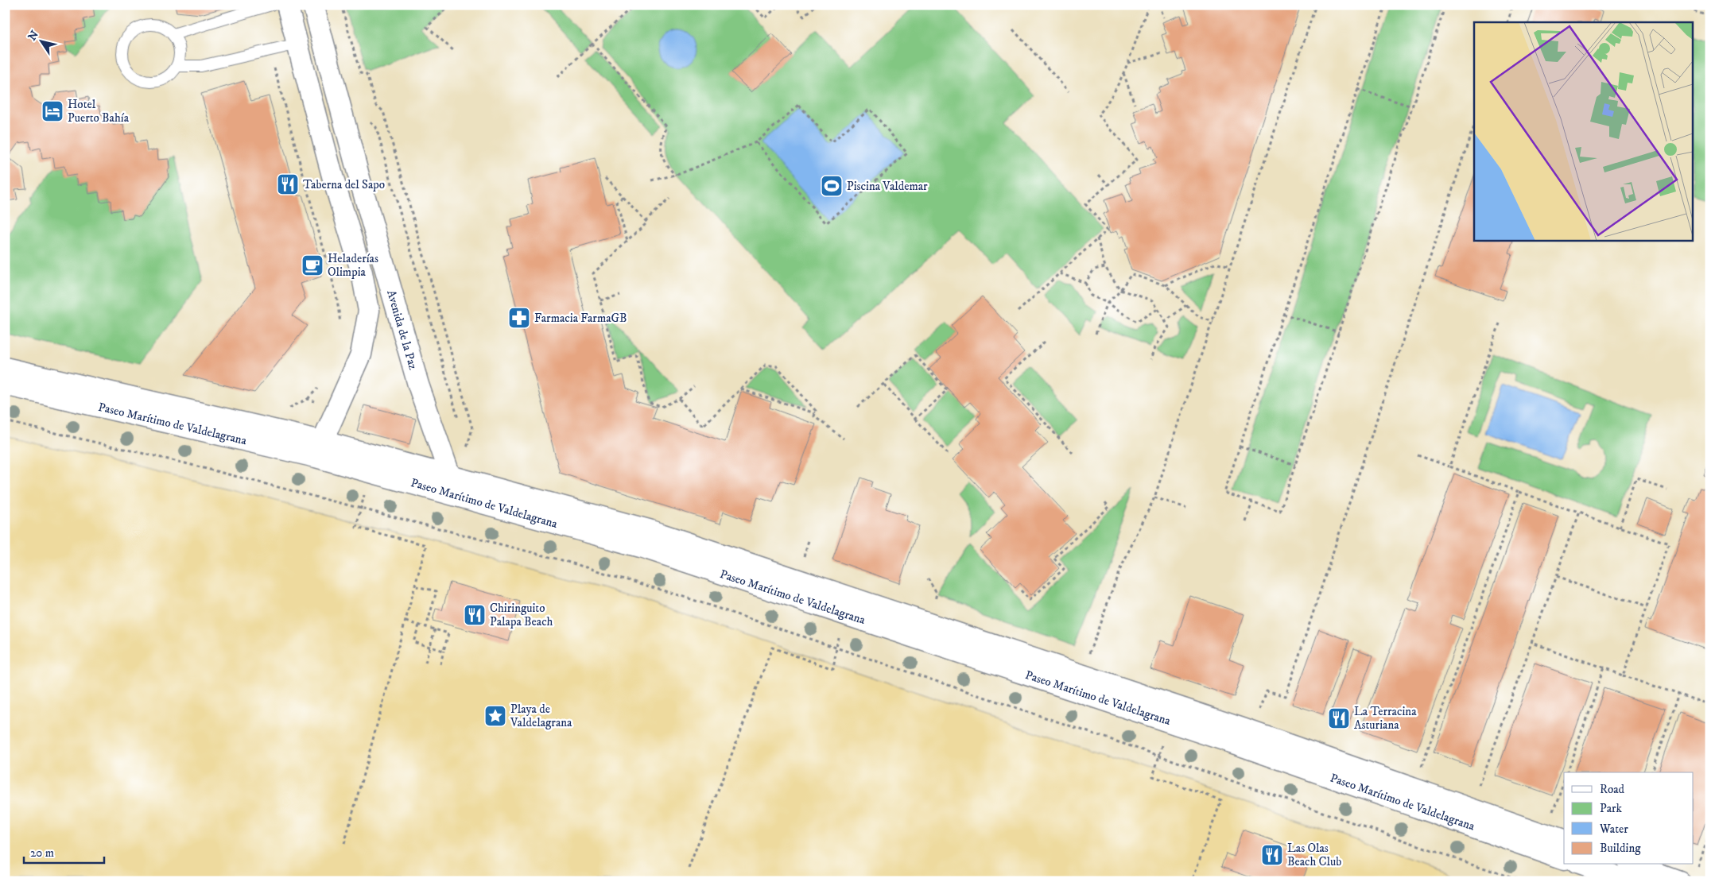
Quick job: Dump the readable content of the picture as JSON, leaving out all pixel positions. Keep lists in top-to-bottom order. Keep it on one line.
{"streets":{"street":["Avenida de la Paz","Paseo Marítimo de Valdelagrana"]},"crossings":[["Avenida de la Paz","Paseo Marítimo de Valdelagrana"]],"places":{"hotel":["Hotel Puerto Bahía"],"restaurant":["Taberna del Sapo","Chiringuito Palapa Beach","La Terracina Asturiana","Las Olas Beach Club"],"sports":["Piscina Valdemar"],"cafe":["Heladerías Olimpia"],"pharmacy":["Farmacia FarmaGB"],"place":["Playa de Valdelagrana"]},"legend":["Road","Park","Water","Building"],"scale_bar":"20 m","north":"top left"}
